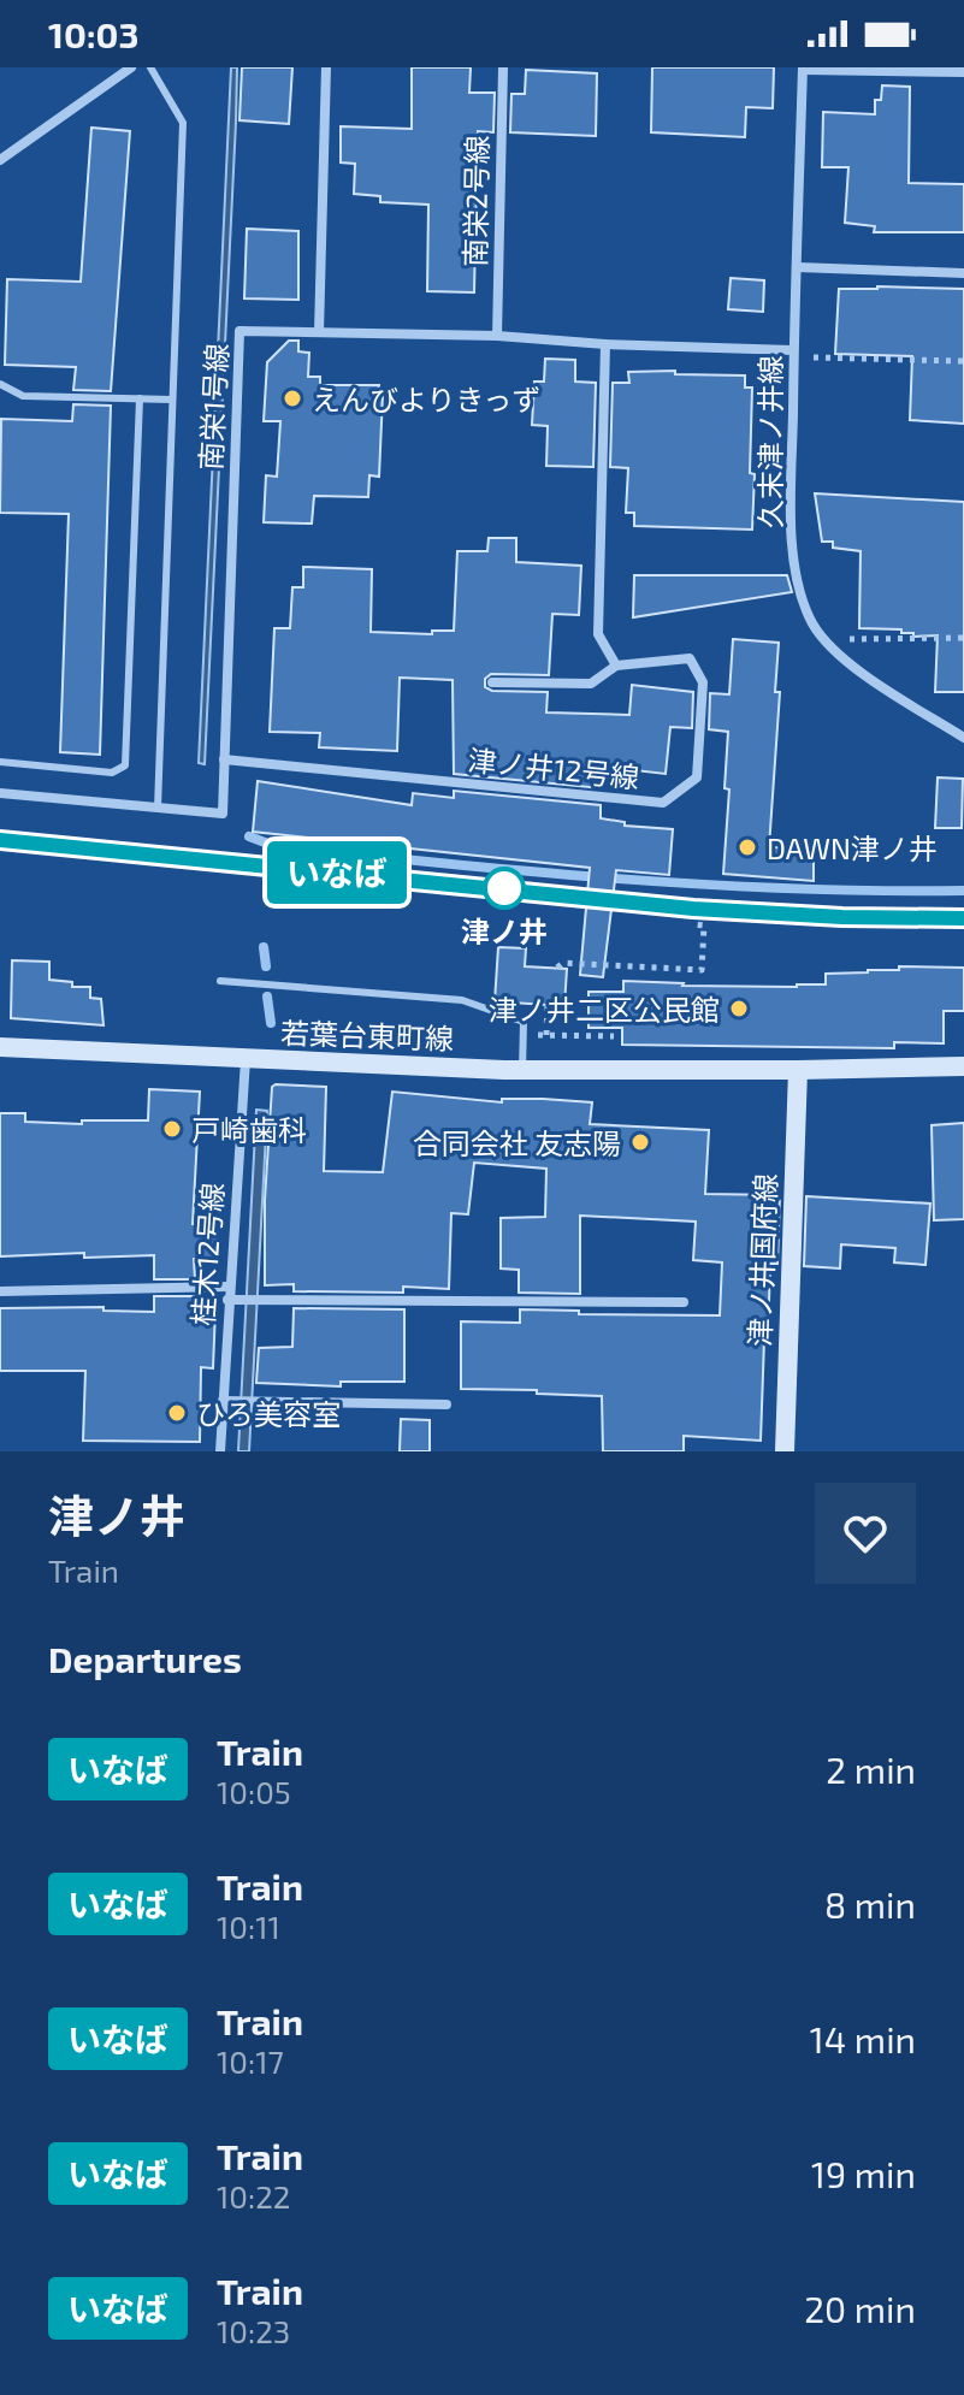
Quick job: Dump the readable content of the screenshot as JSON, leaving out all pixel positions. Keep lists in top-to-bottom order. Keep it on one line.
{"streets":{"main road":["若葉台東町線","津ノ井国府線"],"street":["南栄2号線","南栄1号線","久末津ノ井線","津ノ井12号線","桂木12号線"]},"crossings":[["南栄2号線","南栄1号線"],["南栄1号線","久末津ノ井線"],["南栄1号線","津ノ井12号線"],["若葉台東町線","桂木12号線"],["若葉台東町線","津ノ井国府線"]],"places":["えんびよりきっず","DAWN津ノ井","津ノ井","津ノ井二区公民館","戸崎歯科","合同会社 友志陽","ひろ美容室"],"page":{"status":"10:03","on_map":"いなば","heading":[["津ノ井","Train"],"Departures"],"list":[{"mark":"いなば","name":"Train","note":"10:05","value":"2 min"},{"mark":"いなば","name":"Train","note":"10:11","value":"8 min"},{"mark":"いなば","name":"Train","note":"10:17","value":"14 min"},{"mark":"いなば","name":"Train","note":"10:22","value":"19 min"},{"mark":"いなば","name":"Train","note":"10:23","value":"20 min"}]}}
